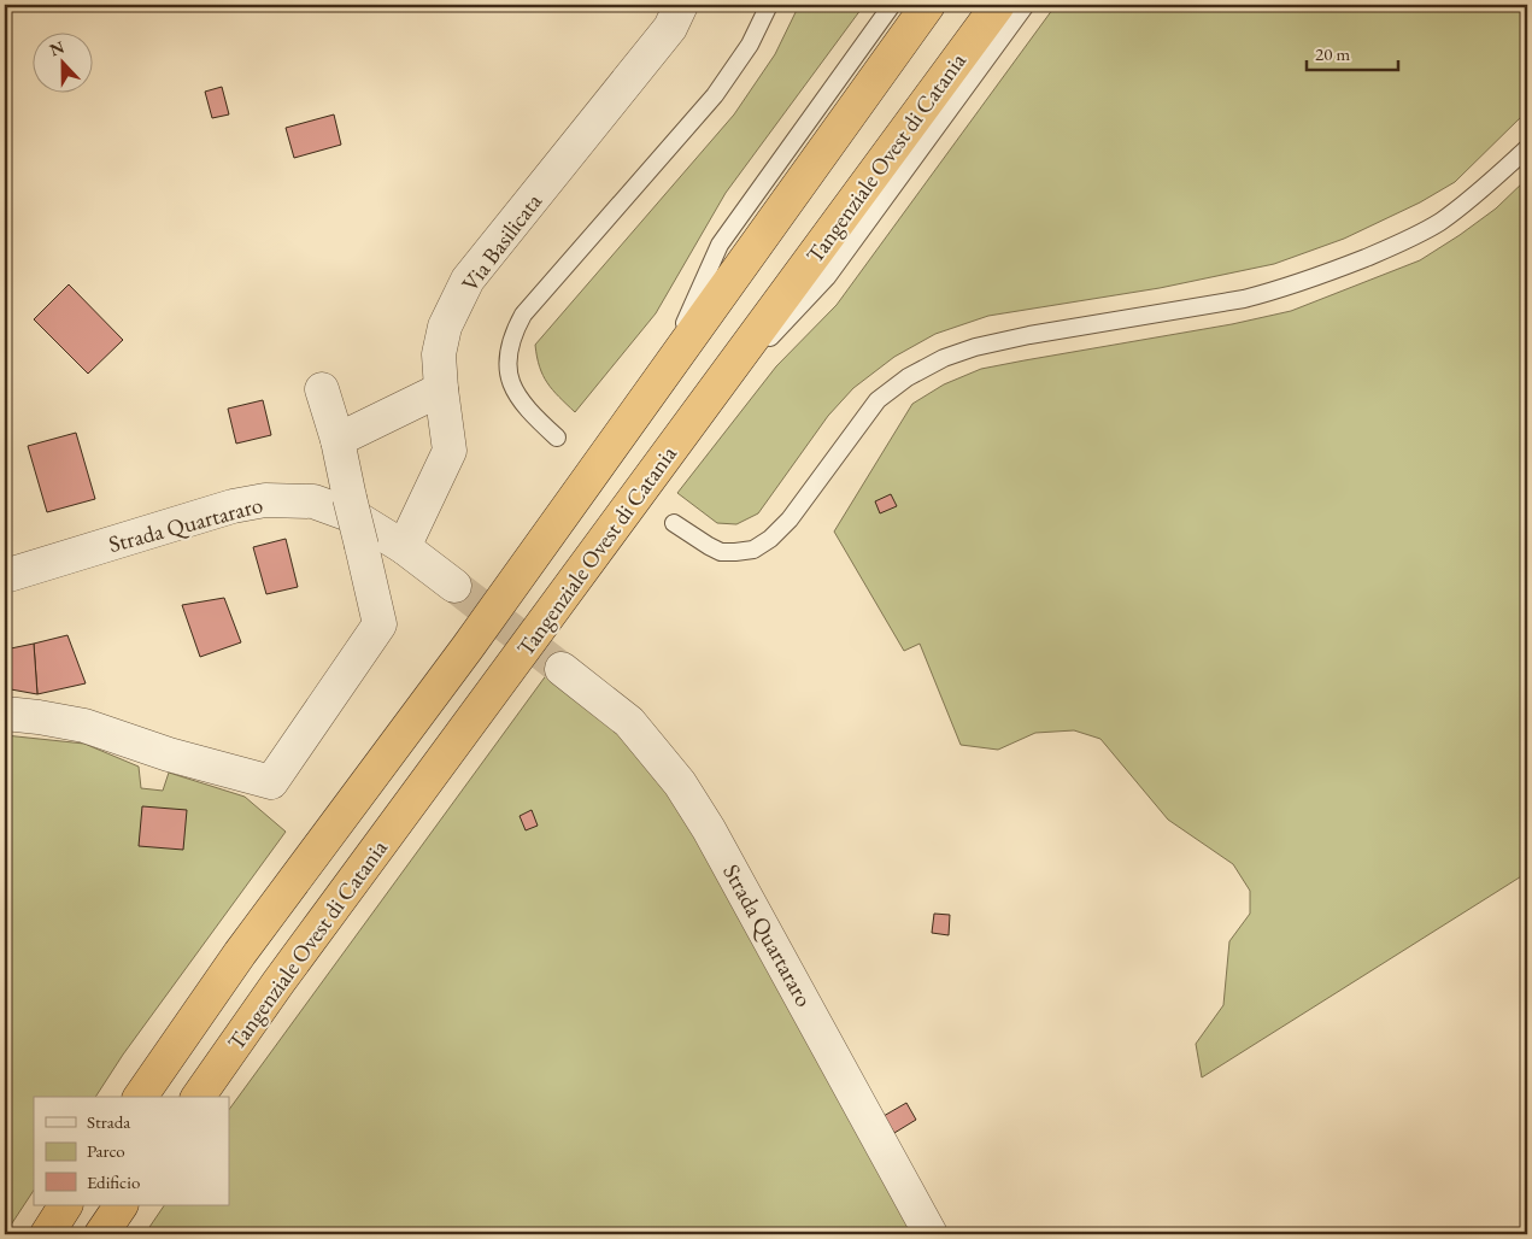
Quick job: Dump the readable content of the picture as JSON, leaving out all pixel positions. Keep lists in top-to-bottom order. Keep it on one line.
{"streets":{"highway":["Tangenziale Ovest di Catania"],"street":["Via Basilicata","Strada Quartararo"]},"crossings":[["Via Basilicata","Strada Quartararo"]],"legend":["Strada","Parco","Edificio"],"scale_bar":"20 m","north":"top"}
